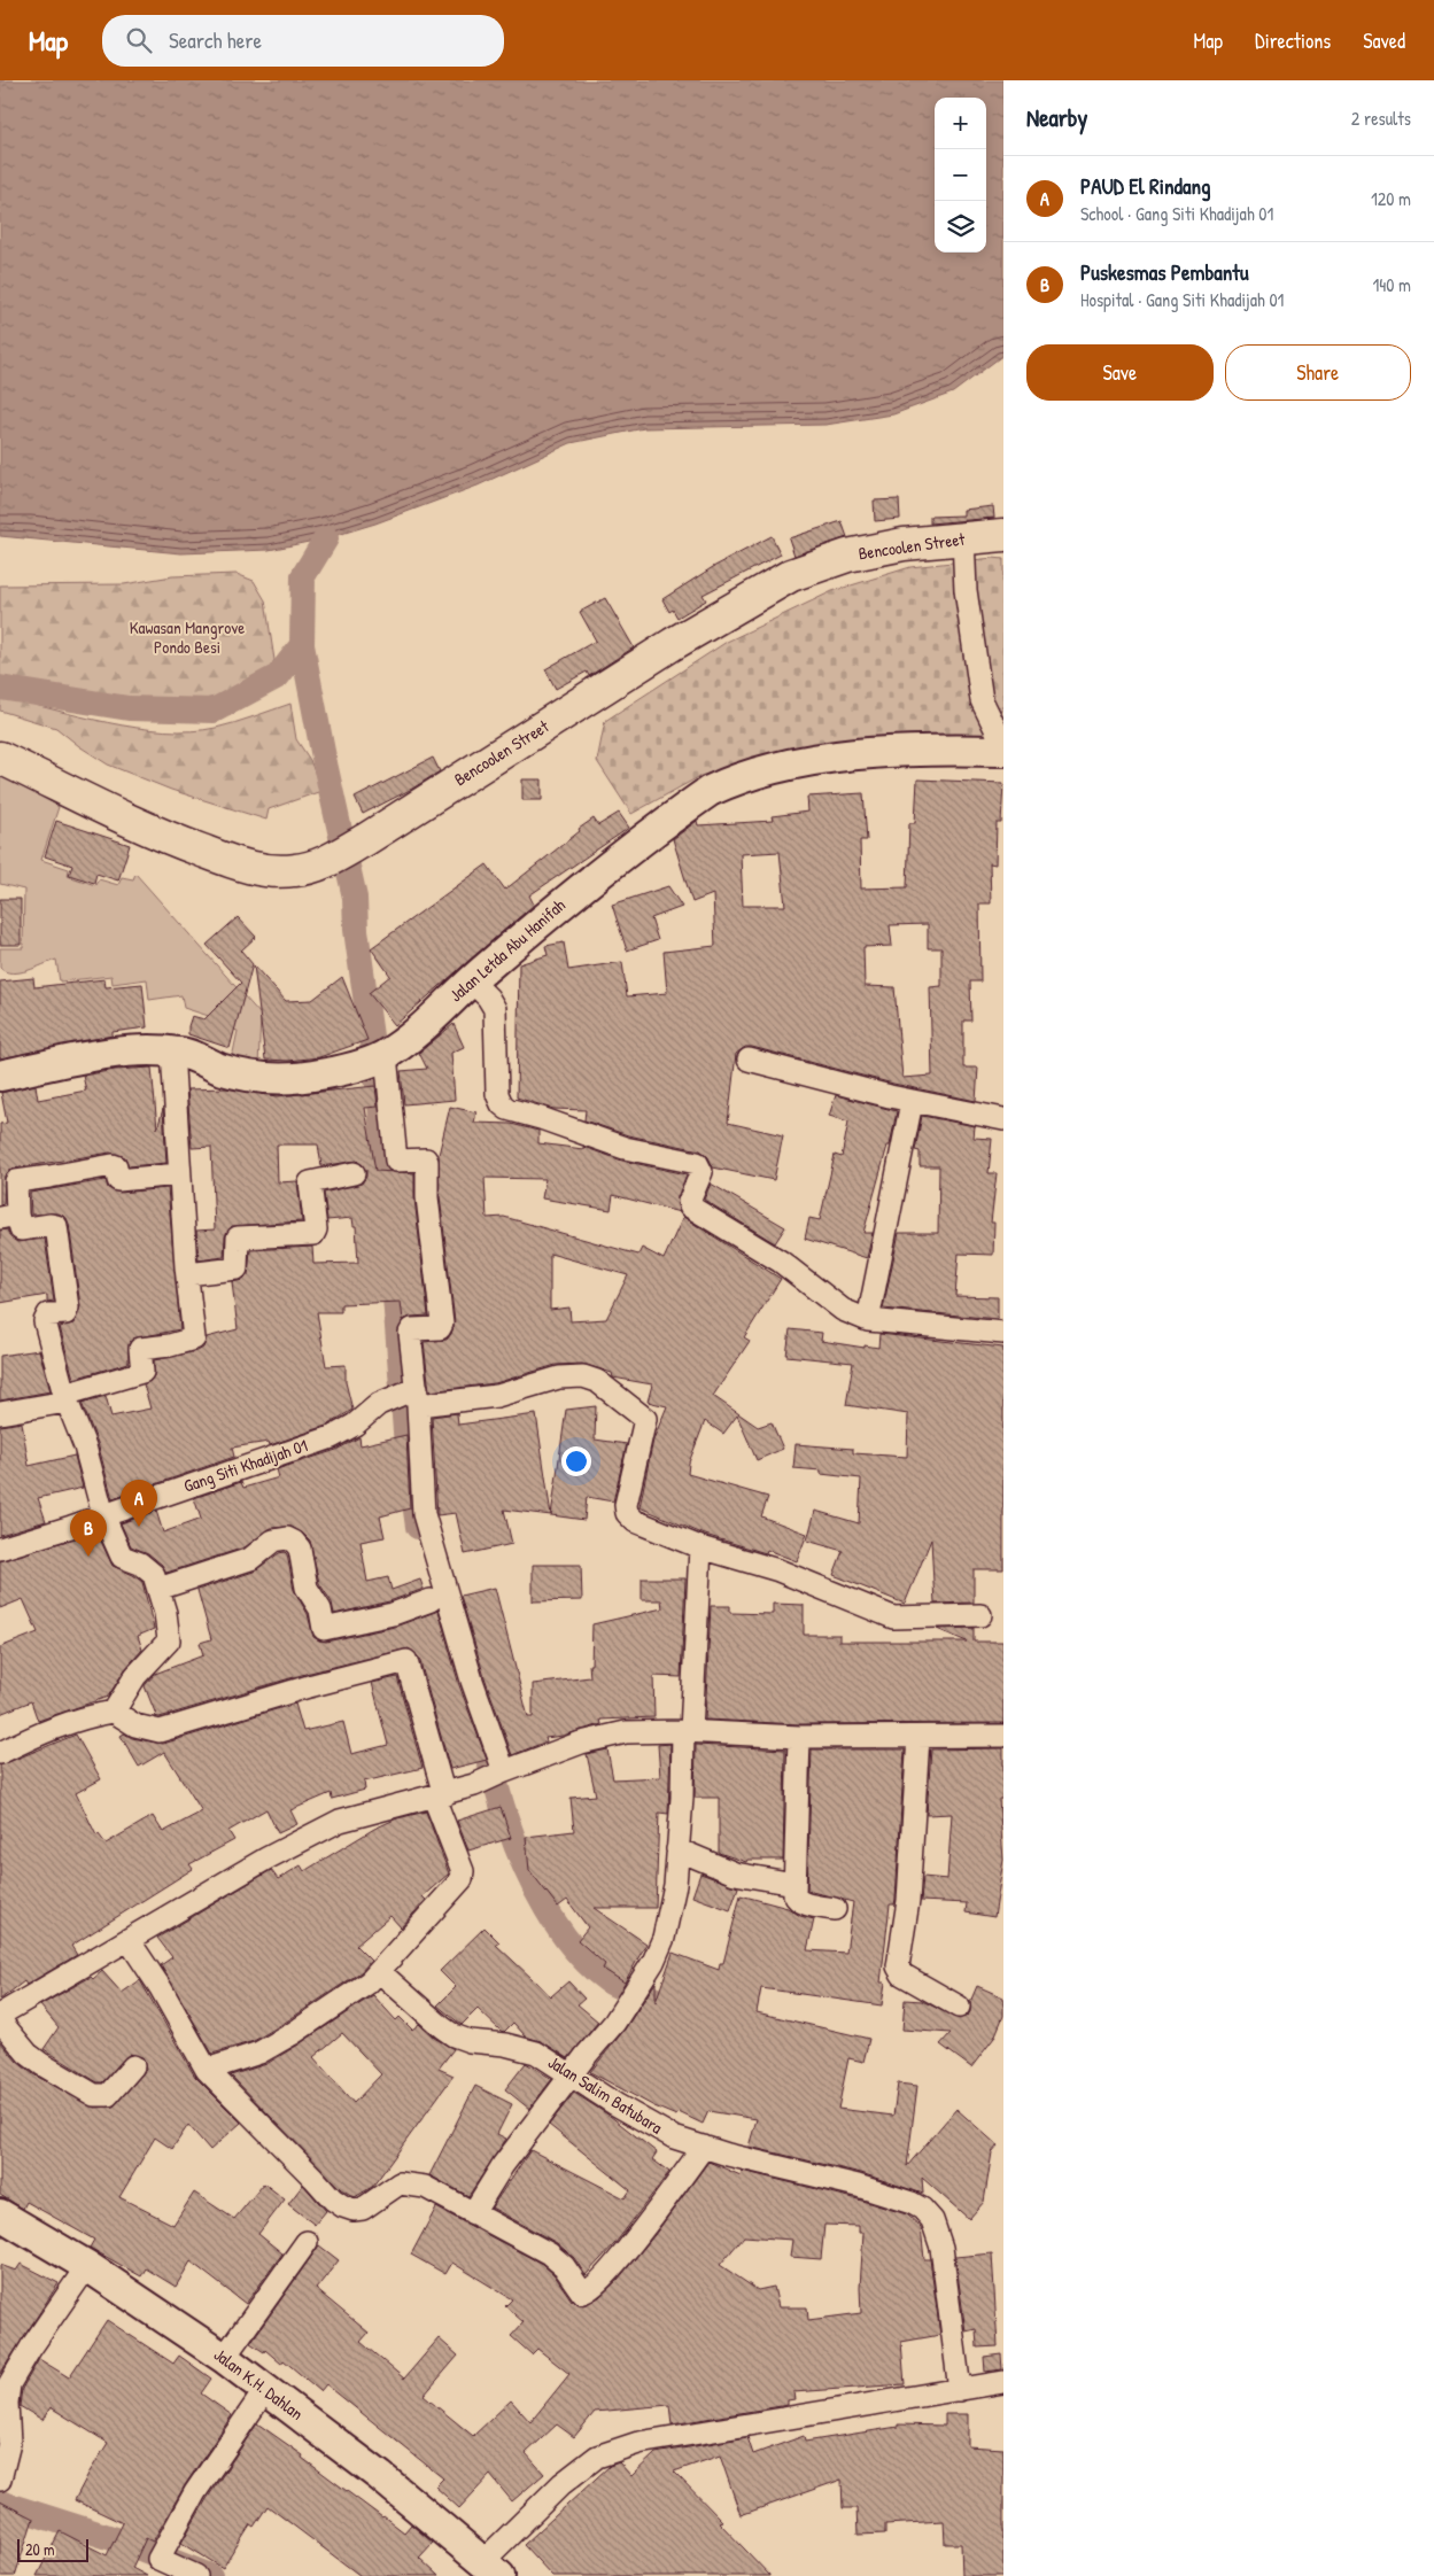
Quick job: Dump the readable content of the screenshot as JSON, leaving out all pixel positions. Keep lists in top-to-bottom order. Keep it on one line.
{"streets":{"main road":["Bencoolen Street"],"street":["Jalan Letda Abu Hanifah","Gang Siti Khadijah 01","Jalan Salim Batubara","Jalan K.H. Dahlan"]},"parks":["Kawasan Mangrove Pondo Besi"],"scale_bar":"20 m","page":{"header":"Map","search":"Search here","nav":["Map","Directions","Saved"],"heading":["Nearby","2 results"],"map_buttons":["+","−"],"list":[{"mark":"A","name":"PAUD El Rindang","note":"School · Gang Siti Khadijah 01","value":"120 m"},{"mark":"B","name":"Puskesmas Pembantu","note":"Hospital · Gang Siti Khadijah 01","value":"140 m"}],"buttons":["Save","Share"],"pins":["A","B"],"scale":"20 m"}}
